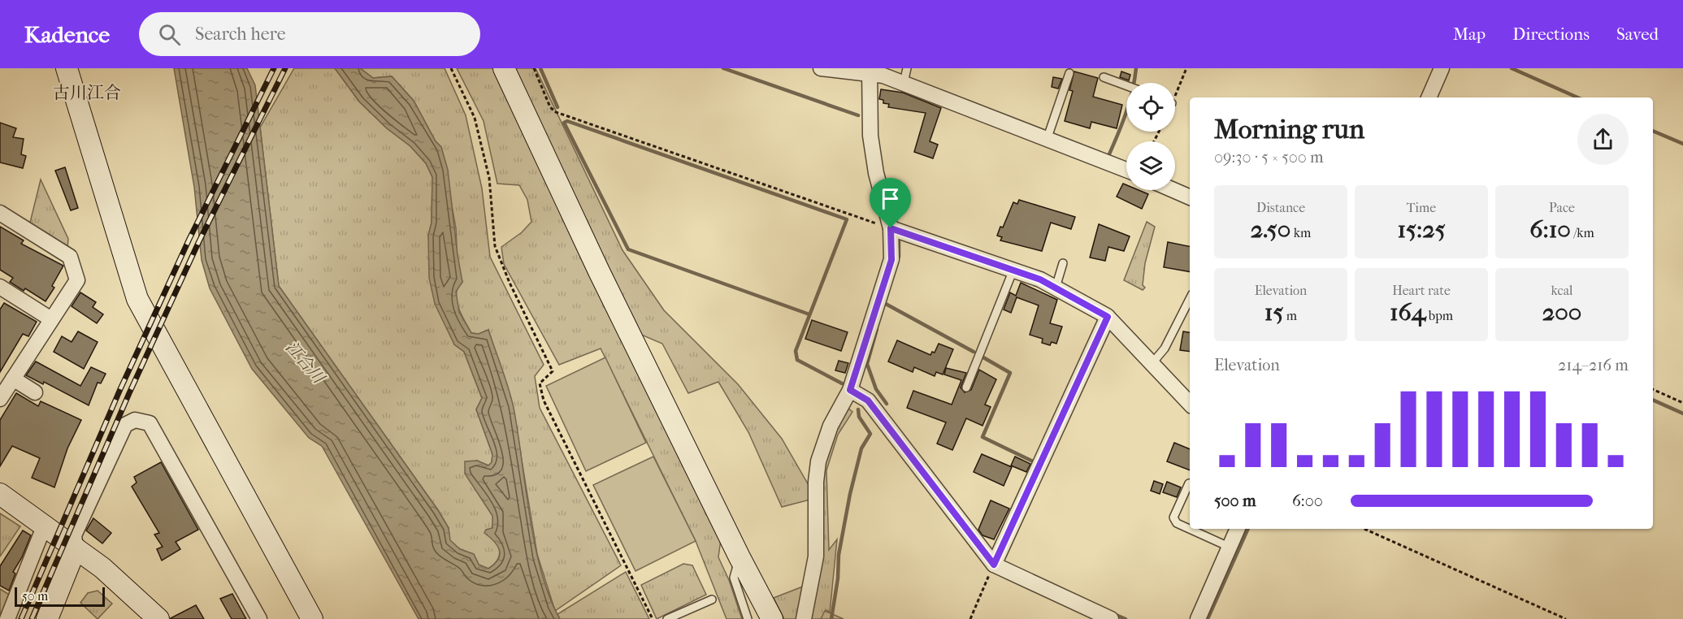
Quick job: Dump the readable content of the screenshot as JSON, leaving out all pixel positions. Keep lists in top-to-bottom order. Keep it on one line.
{"districts":["古川江合"],"water":["江合川"],"scale_bar":"50 m","page":{"header":"Kadence","search":"Search here","nav":["Map","Directions","Saved"],"heading":["Morning run","09:30 · 5 × 500 m"],"stats":[["Distance","2.50 km"],["Time","15:25"],["Pace","6:10 /km"],["Elevation","15 m"],["Heart rate","164 bpm"],["kcal","200"]],"chart":["Elevation","214–216 m"],"list":[{"name":"500 m","note":"6:00"}],"scale":"50 m"}}
